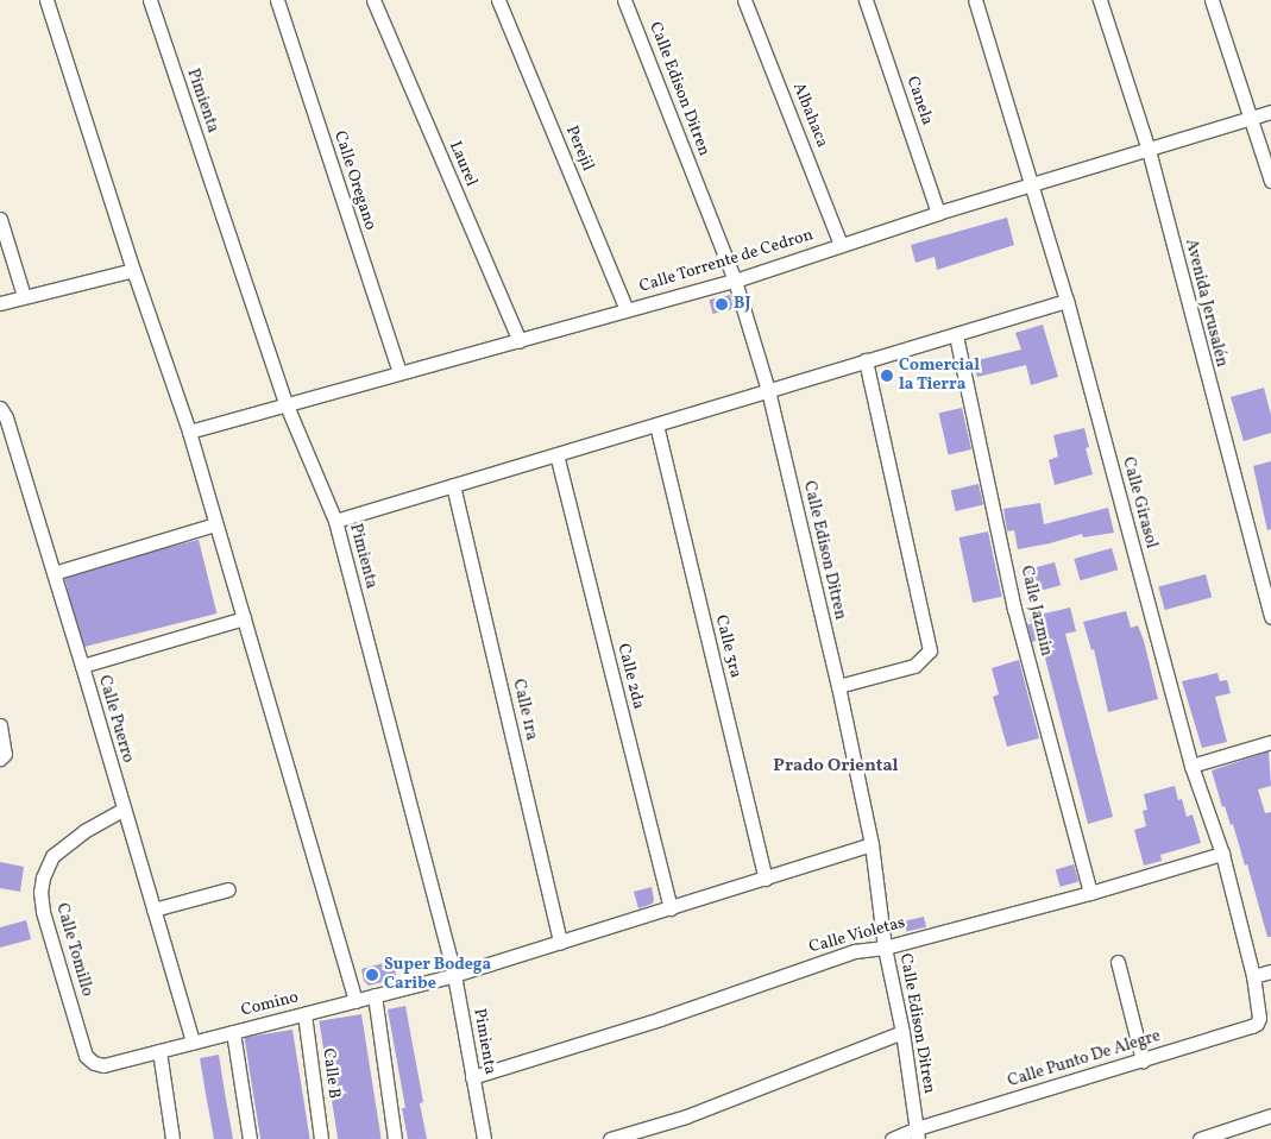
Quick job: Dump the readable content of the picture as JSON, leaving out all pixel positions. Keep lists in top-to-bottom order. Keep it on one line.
{"streets":{"street":["Calle Edison Ditren","Pimienta","Canela","Albahaca","Perejil","Laurel","Calle Oregano","Calle Torrente de Cedron","Avenida Jerusalén","Calle Girasol","Calle Jazmin","Calle 3ra","Calle 2da","Calle 1ra","Calle Puerro","Calle Violetas","Calle Tomillo","Comino","Calle Punto De Alegre","Calle B"]},"crossings":[["Calle Edison Ditren","Calle Torrente de Cedron"],["Calle Edison Ditren","Calle Violetas"],["Calle Edison Ditren","Comino"],["Calle Edison Ditren","Calle Punto De Alegre"],["Pimienta","Calle Torrente de Cedron"],["Pimienta","Calle Violetas"],["Pimienta","Comino"],["Canela","Calle Torrente de Cedron"],["Albahaca","Calle Torrente de Cedron"],["Perejil","Calle Torrente de Cedron"],["Laurel","Calle Torrente de Cedron"],["Calle Oregano","Calle Torrente de Cedron"],["Calle Torrente de Cedron","Avenida Jerusalén"],["Calle Torrente de Cedron","Calle Girasol"],["Calle Girasol","Calle Violetas"],["Calle Girasol","Calle Punto De Alegre"],["Calle Jazmin","Calle Violetas"],["Calle 3ra","Comino"],["Calle 2da","Comino"],["Calle 1ra","Comino"],["Calle Puerro","Calle Tomillo"],["Calle Puerro","Comino"],["Calle Tomillo","Comino"],["Comino","Calle B"]],"districts":["Prado Oriental"],"places":["BJ","Comercial la Tierra","Super Bodega Caribe"]}
